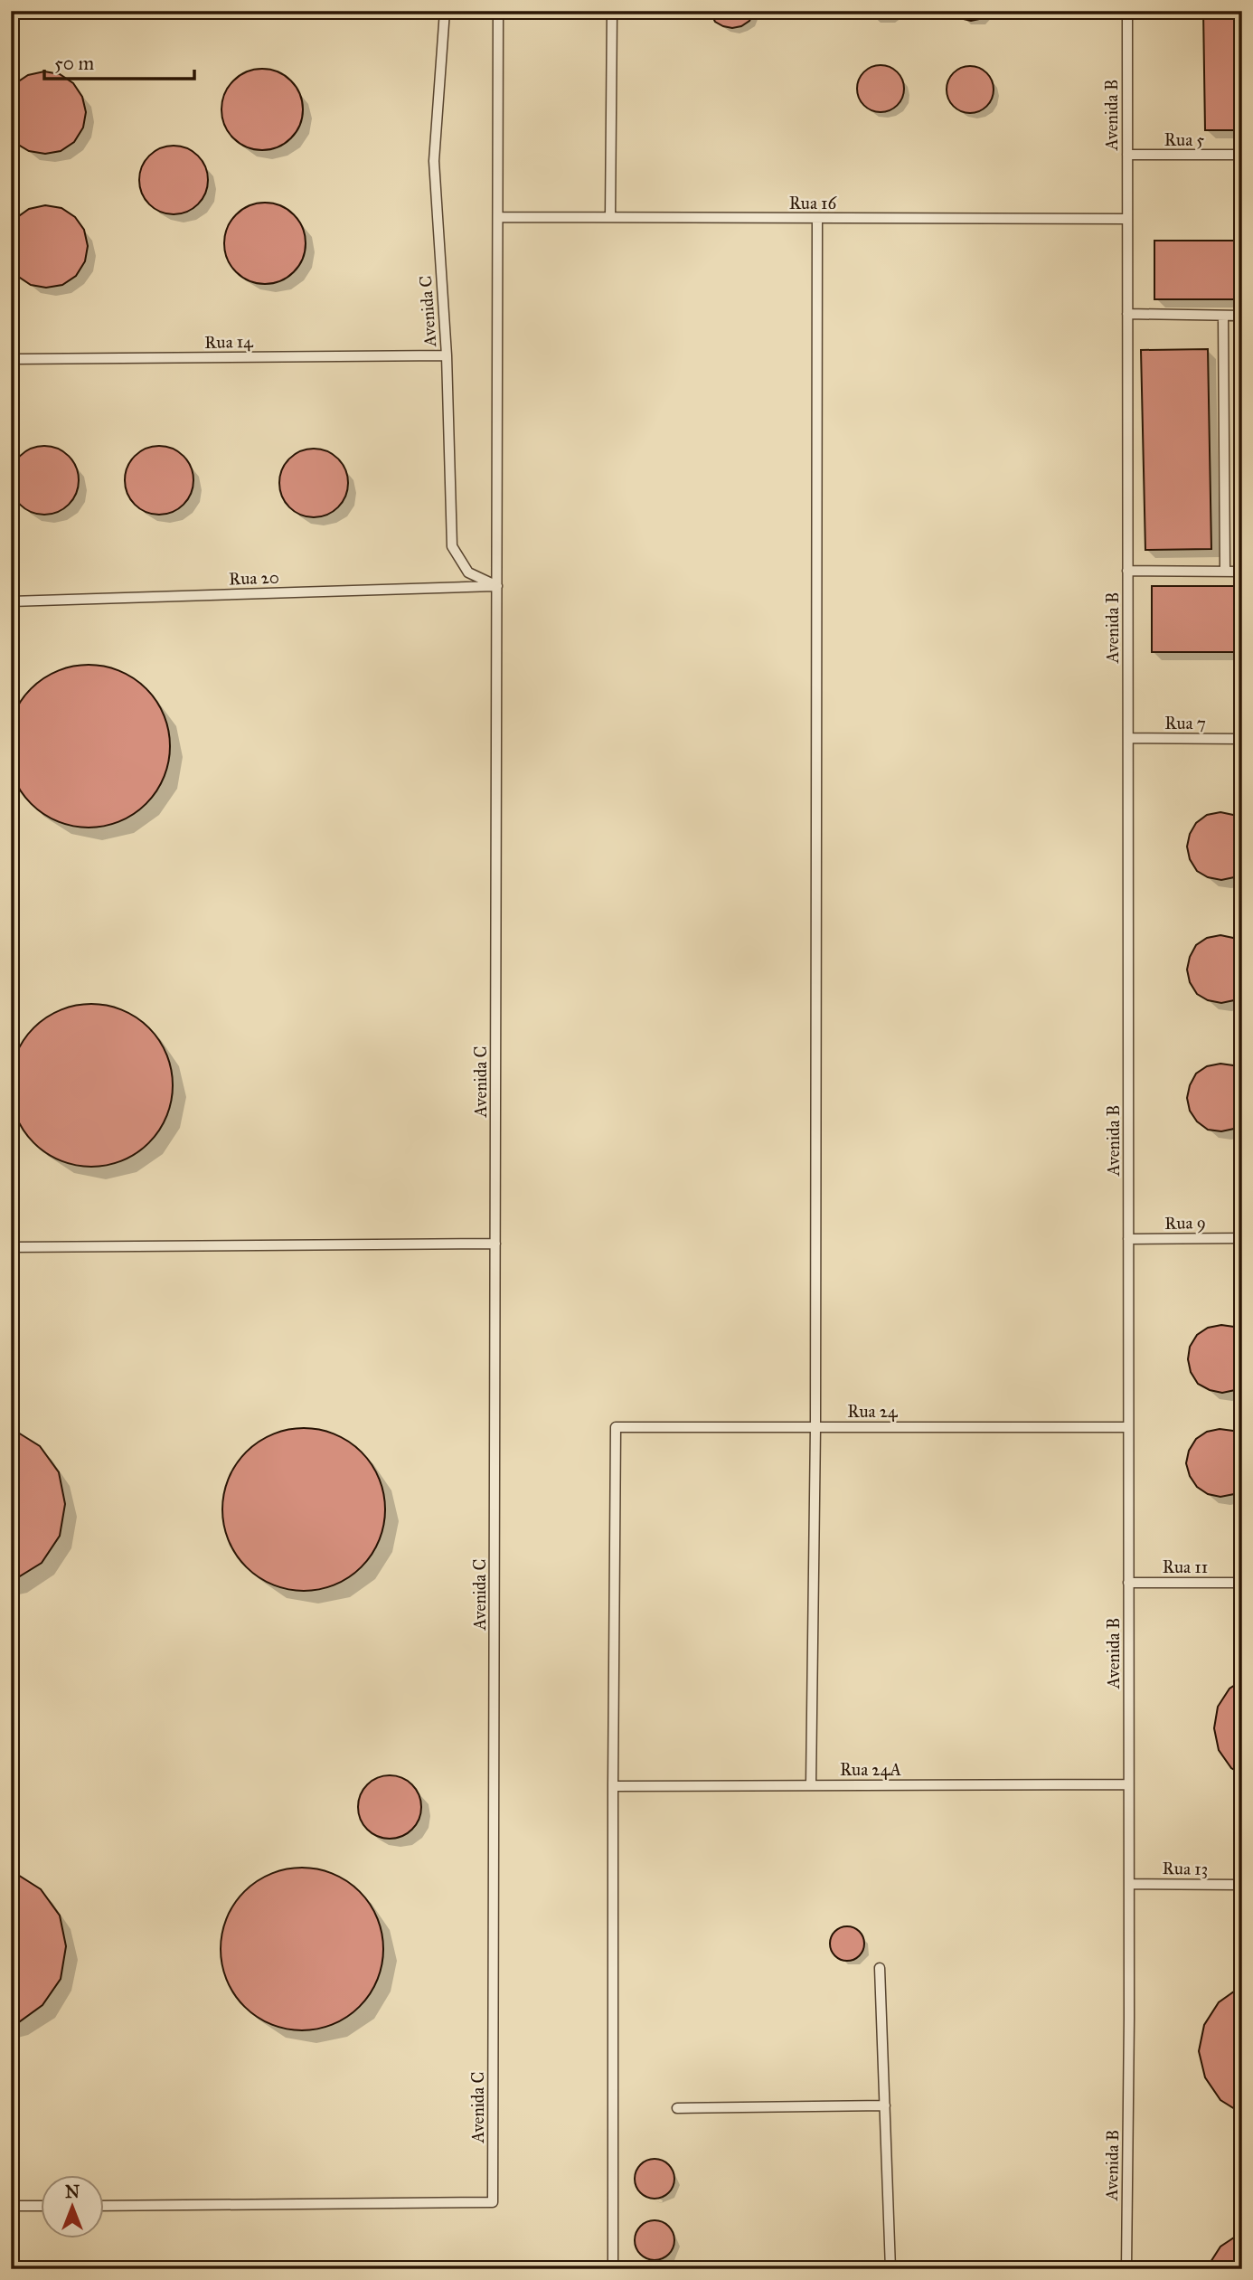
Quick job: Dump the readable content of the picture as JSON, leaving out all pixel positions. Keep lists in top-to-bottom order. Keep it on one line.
{"streets":{"lane":["Avenida B","Rua 5","Rua 16","Avenida C","Rua 14","Rua 20","Rua 7","Rua 9","Rua 24","Rua 11","Rua 24A","Rua 13"]},"crossings":[["Avenida B","Rua 5"],["Avenida B","Rua 16"],["Avenida B","Rua 7"],["Avenida B","Rua 9"],["Avenida B","Rua 24"],["Avenida B","Rua 11"],["Avenida B","Rua 24A"],["Avenida B","Rua 13"],["Rua 16","Avenida C"],["Avenida C","Rua 14"],["Avenida C","Rua 20"],["Rua 24","Rua 24A"]],"scale_bar":"50 m","north":"top"}
